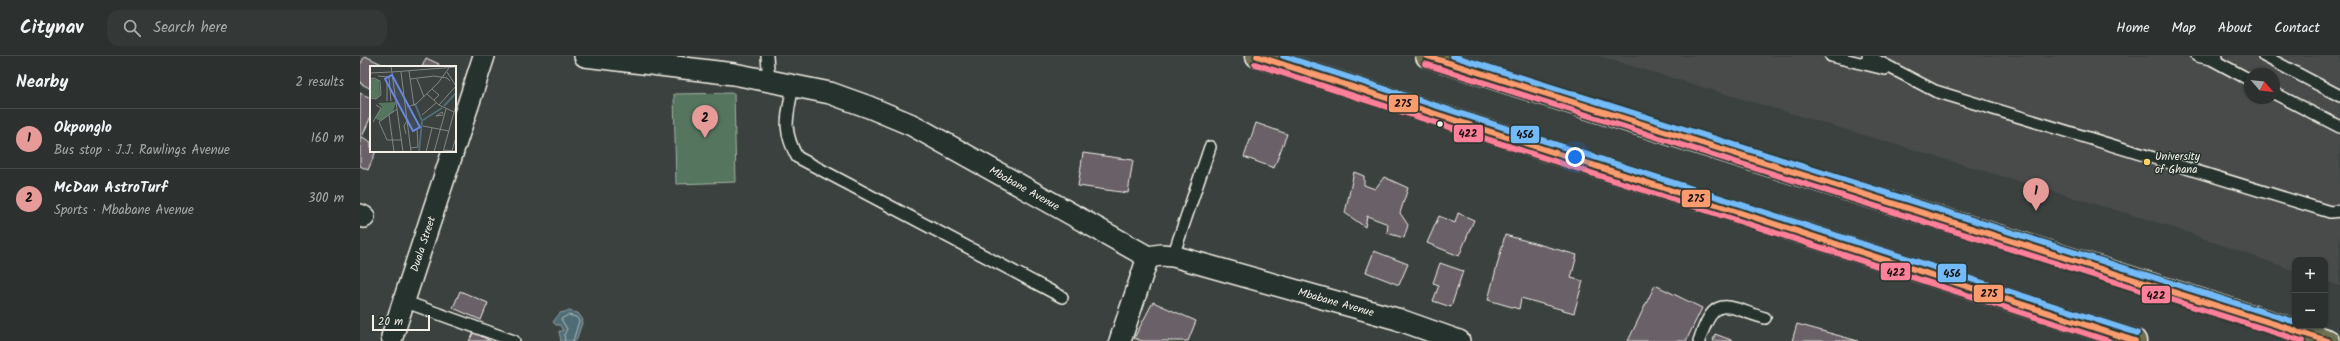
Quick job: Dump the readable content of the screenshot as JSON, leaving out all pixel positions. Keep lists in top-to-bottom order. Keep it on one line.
{"streets":{"street":["Mbabane Avenue","Duala Street"]},"places":["University of Ghana"],"lines":["transit line 275","transit line 456","transit line 422"],"scale_bar":"20 m","north":"bottom right","page":{"header":"Citynav","search":"Search here","nav":["Home","Map","About","Contact"],"heading":["Nearby","2 results"],"pins":["2","1"],"list":[{"mark":"1","name":"Okponglo","note":"Bus stop · J.J. Rawlings Avenue","value":"160 m"},{"mark":"2","name":"McDan AstroTurf","note":"Sports · Mbabane Avenue","value":"300 m"}],"map_buttons":["+","−"],"scale":"20 m"}}
